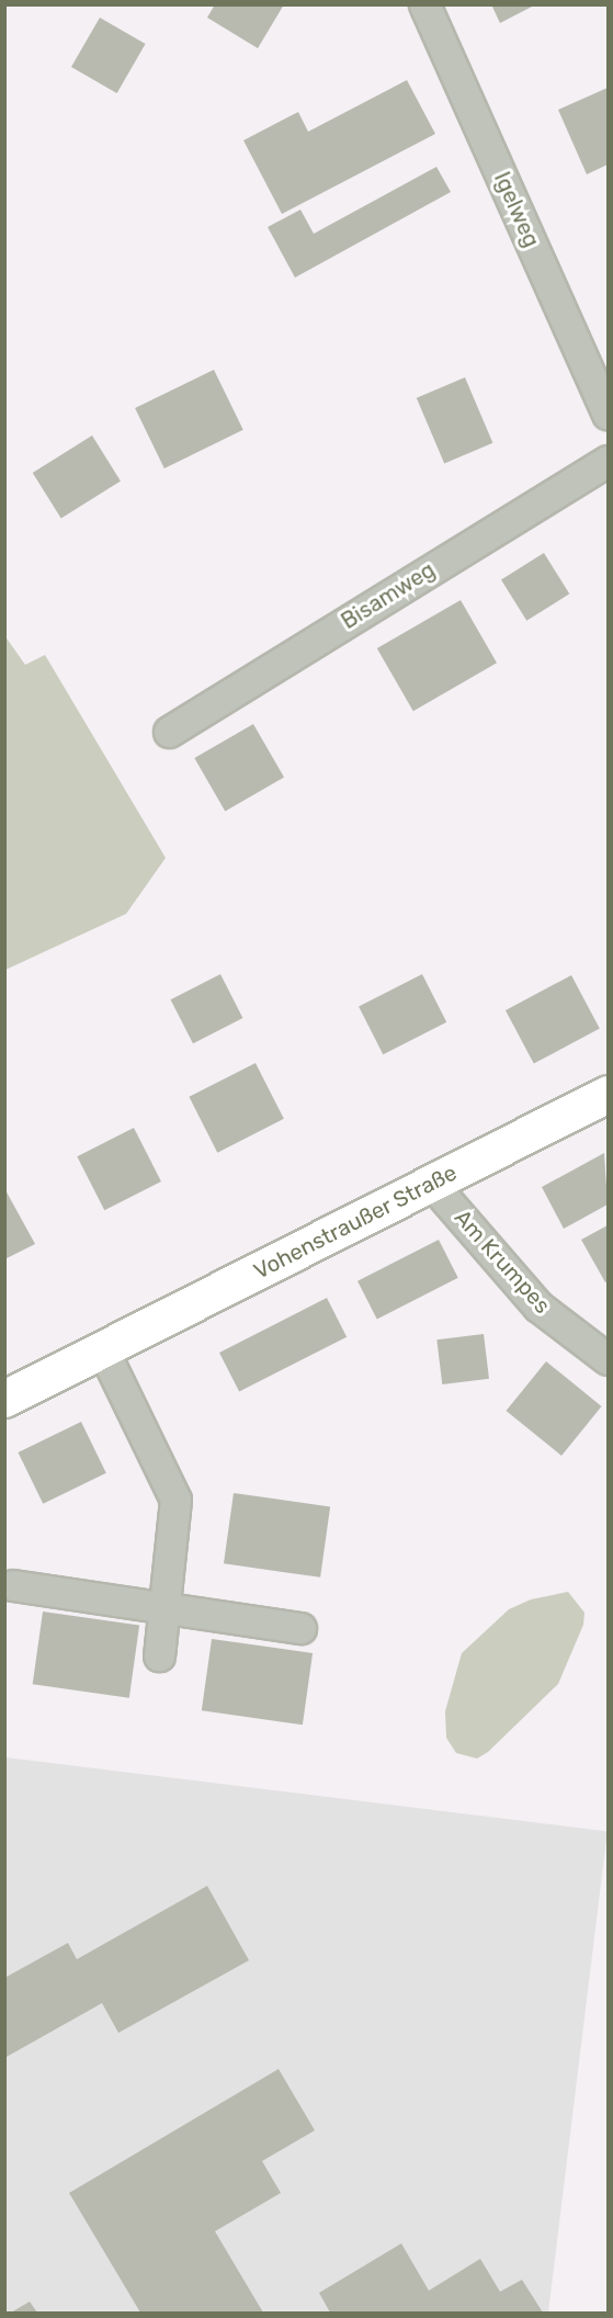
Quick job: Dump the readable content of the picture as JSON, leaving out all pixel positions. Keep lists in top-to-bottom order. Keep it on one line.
{"streets":{"main road":["Vohenstraußer Straße"],"street":["Igelweg","Bisamweg","Am Krumpes"]},"crossings":[["Vohenstraußer Straße","Am Krumpes"]]}
